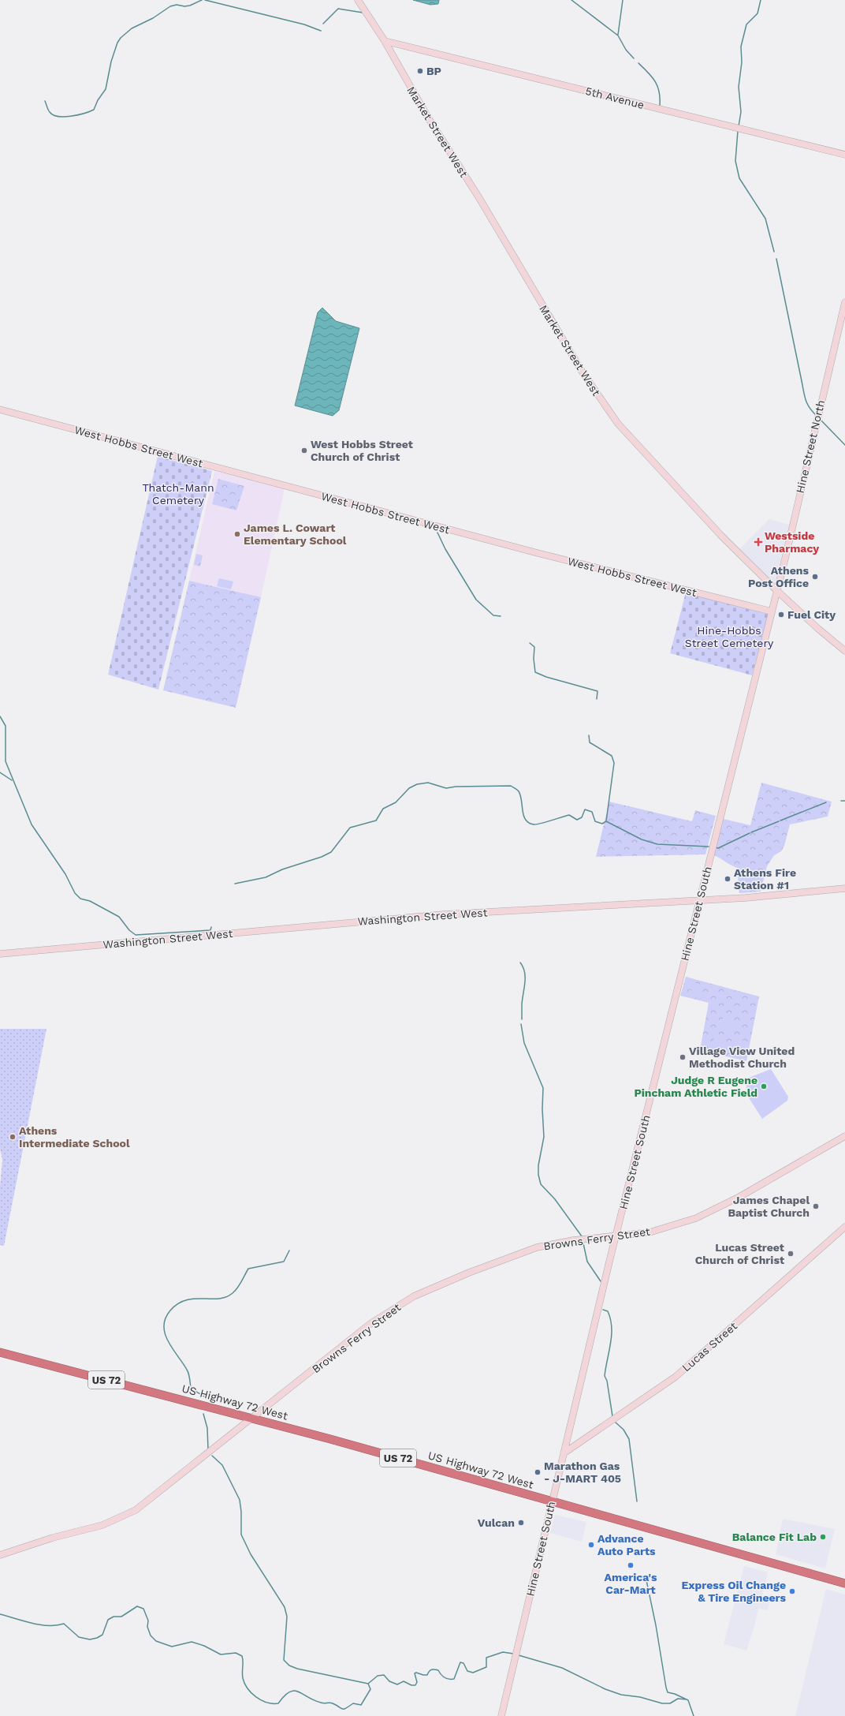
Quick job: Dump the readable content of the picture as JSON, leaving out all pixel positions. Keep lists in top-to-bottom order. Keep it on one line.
{"streets":{"highway":["US 72","US Highway 72 West"],"street":["5th Avenue","Market Street West","West Hobbs Street West","Hine Street North","Hine Street South","Washington Street West","Browns Ferry Street","Lucas Street"]},"crossings":[["5th Avenue","Market Street West"],["Market Street West","Hine Street North"],["Market Street West","Hine Street South"],["West Hobbs Street West","Hine Street South"],["Hine Street North","Hine Street South"],["Hine Street South","Washington Street West"],["Hine Street South","Browns Ferry Street"],["Hine Street South","Lucas Street"],["Hine Street South","US Highway 72 West"],["Browns Ferry Street","US Highway 72 West"]],"parks":["Thatch-Mann Cemetery","Hine-Hobbs Street Cemetery"],"places":{"other":["BP","West Hobbs Street Church of Christ","James L. Cowart Elementary School","Athens Post Office","Fuel City","Athens Fire Station #1","Village View United Methodist Church","Judge R Eugene Pincham Athletic Field","Athens Intermediate School","James Chapel Baptist Church","Lucas Street Church of Christ","Marathon Gas - J-MART 405","Vulcan","Balance Fit Lab","Advance Auto Parts","America's Car-Mart","Express Oil Change & Tire Engineers"],"health":["Westside Pharmacy"]}}
